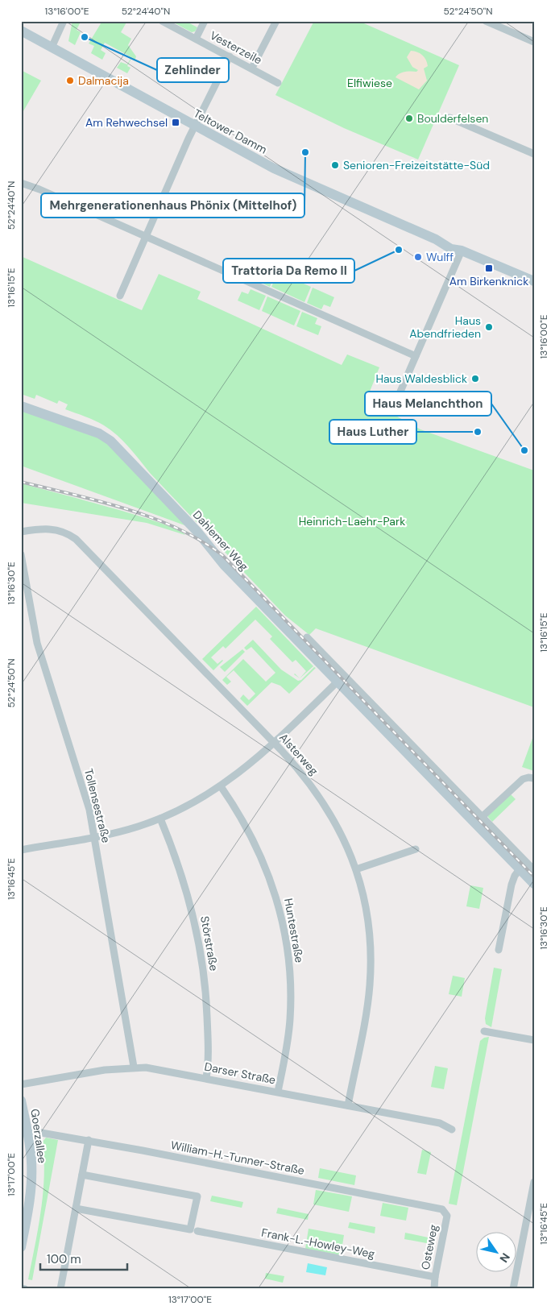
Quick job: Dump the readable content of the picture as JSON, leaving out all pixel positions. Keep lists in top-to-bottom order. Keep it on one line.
{"streets":{"main road":["Teltower Damm","Dahlemer Weg","Goerzallee"],"street":["Vesterzeile","Alsterweg","Tollensestraße","Huntestraße","Störstraße","Darser Straße","William-H.-Tunner-Straße","Frank-L.-Howley-Weg","Osteweg"]},"crossings":[["Alsterweg","Darser Straße"],["Tollensestraße","Darser Straße"],["Huntestraße","Darser Straße"],["Störstraße","Darser Straße"],["Goerzallee","William-H.-Tunner-Straße"],["William-H.-Tunner-Straße","Osteweg"],["Frank-L.-Howley-Weg","Osteweg"]],"parks":["Elfiwiese","Heinrich-Laehr-Park"],"places":{"other":["Zehlinder","Dalmacija","Boulderfelsen","Mehrgenerationenhaus Phönix (Mittelhof)","Senioren-Freizeitstätte-Süd","Trattoria Da Remo II","Wulff","Haus Abendfrieden","Haus Waldesblick","Haus Luther","Haus Melanchthon"],"transit":["Am Rehwechsel","Am Birkenknick"]},"scale_bar":"100 m","north":"bottom right","coordinates":["13°16'00\"E","52°24'40\"N","52°24'50\"N","13°16'15\"E","13°16'30\"E","13°16'45\"E","13°17'00\"E"]}
